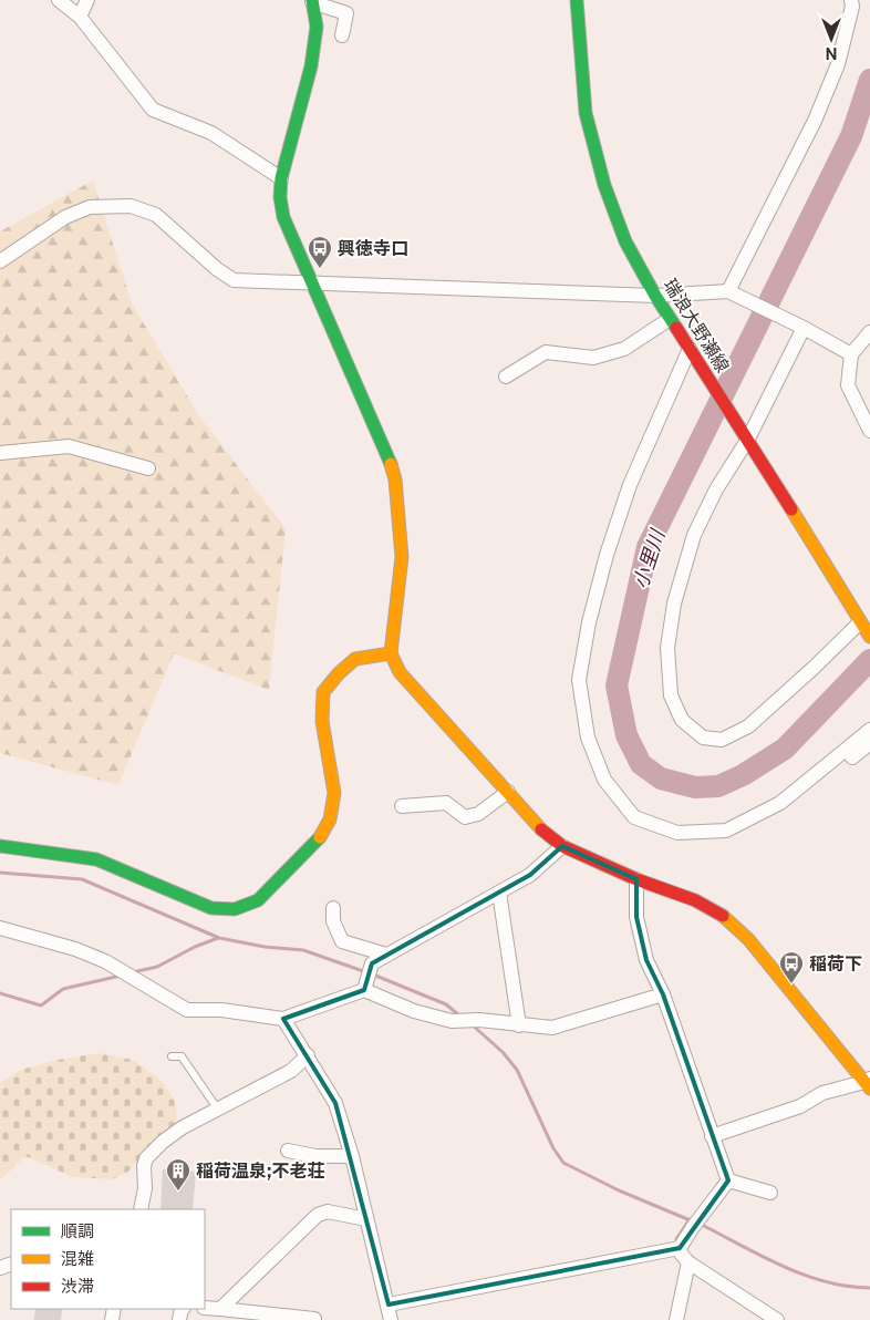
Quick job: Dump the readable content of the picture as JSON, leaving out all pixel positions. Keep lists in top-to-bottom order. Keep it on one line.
{"streets":{"street":["瑞浪大野瀬線"]},"water":["小里川"],"places":{"bus stop":["興徳寺口","稲荷下"],"building":["稲荷温泉;不老荘"]},"legend":["順調","混雑","渋滞"],"north":"bottom"}
